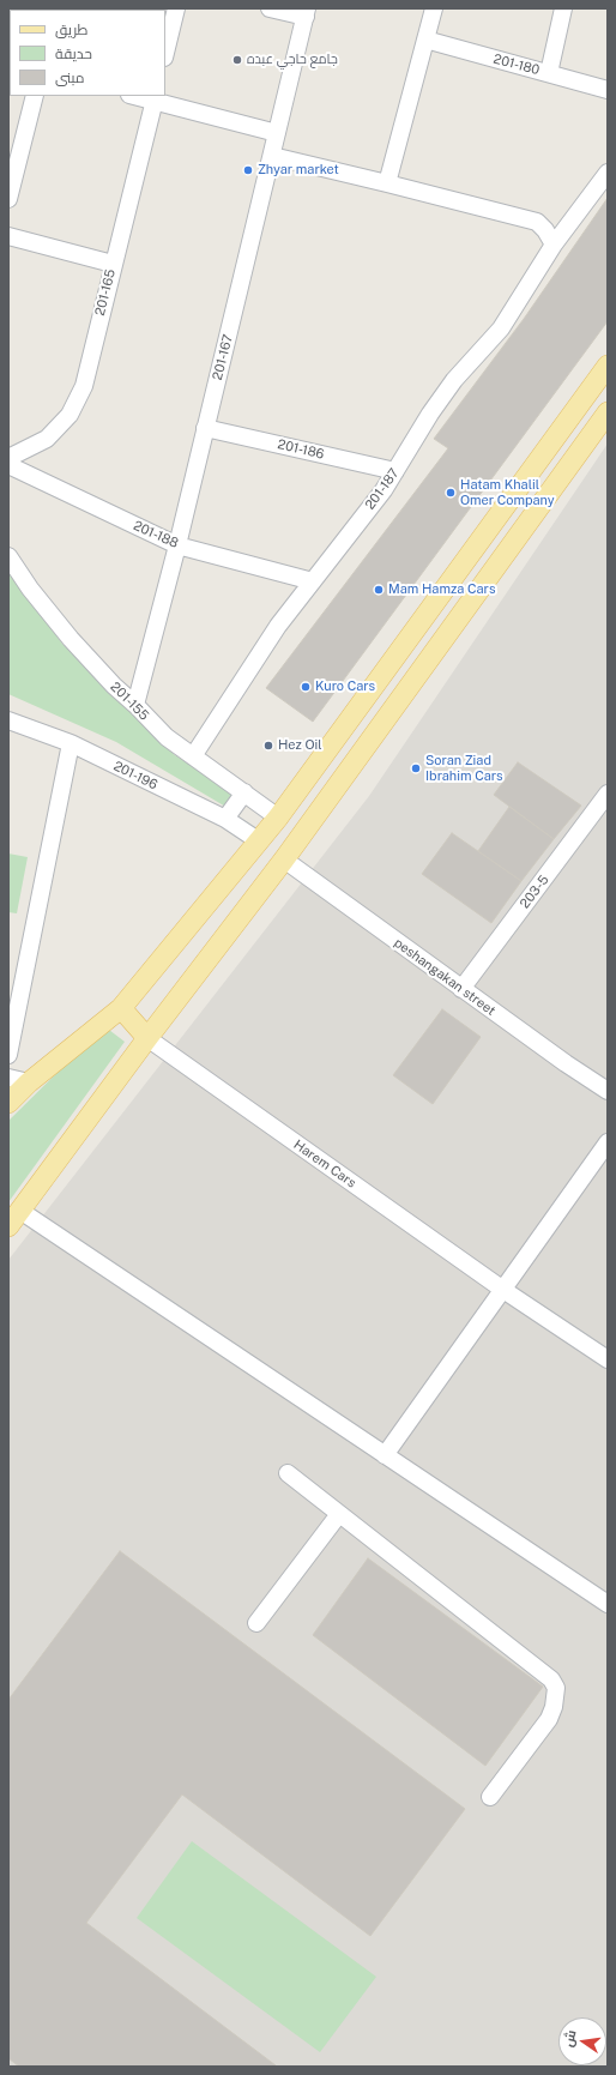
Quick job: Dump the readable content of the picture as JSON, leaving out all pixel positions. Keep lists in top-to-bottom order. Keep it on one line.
{"streets":{"street":["201-180","201-165","201-167","201-186","201-187","201-188","201-155","201-196","203-5","peshangakan street","Harem Cars"]},"crossings":[["201-167","201-186"],["201-167","201-188"],["201-167","201-155"],["201-186","201-187"],["201-187","201-188"],["201-187","201-155"],["203-5","peshangakan street"]],"places":["جامع حاجي عبده","Zhyar market","Hatam Khalil Omer Company","Mam Hamza Cars","Kuro Cars","Hez Oil","Soran Ziad Ibrahim Cars"],"legend":["طريق","حديقة","مبنى"],"north":"left"}
